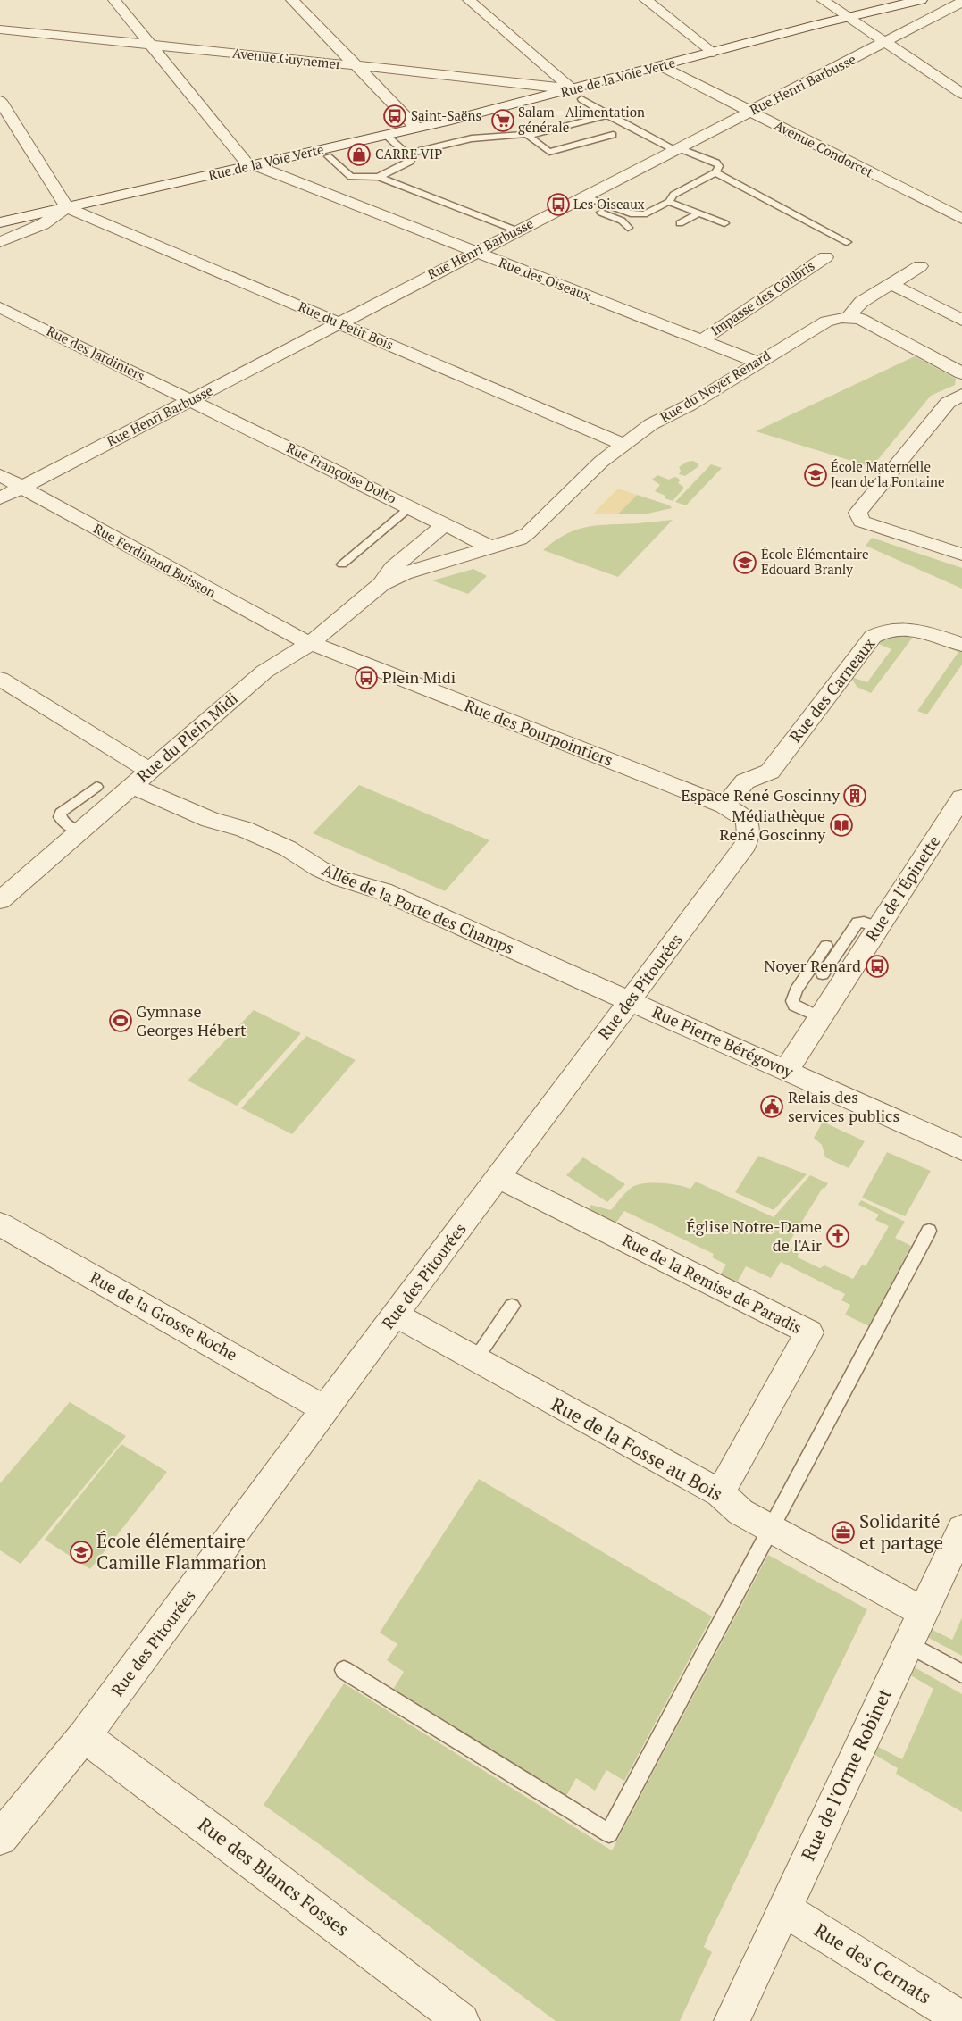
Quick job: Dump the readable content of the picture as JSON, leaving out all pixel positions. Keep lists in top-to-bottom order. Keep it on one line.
{"streets":{"street":["Avenue Guynemer","Rue de la Voie Verte","Rue Henri Barbusse","Avenue Condorcet","Rue des Oiseaux","Impasse des Colibris","Rue du Petit Bois","Rue des Jardiniers","Rue du Noyer Renard","Rue Françoise Dolto","Rue Ferdinand Buisson","Rue des Carneaux","Rue des Pourpointiers","Rue du Plein Midi","Rue de l'Épinette","Allée de la Porte des Champs","Rue des Pitourées","Rue Pierre Bérégovoy","Rue de la Remise de Paradis","Rue de la Grosse Roche","Rue de la Fosse au Bois","Rue de l'Orme Robinet","Rue des Blancs Fosses","Rue des Cernats"]},"crossings":[["Avenue Guynemer","Rue de la Voie Verte"],["Rue de la Voie Verte","Avenue Condorcet"],["Rue de la Voie Verte","Rue des Oiseaux"],["Rue de la Voie Verte","Rue du Petit Bois"],["Rue Henri Barbusse","Avenue Condorcet"],["Rue Henri Barbusse","Rue des Oiseaux"],["Rue Henri Barbusse","Rue du Petit Bois"],["Rue Henri Barbusse","Rue des Jardiniers"],["Rue Henri Barbusse","Rue Françoise Dolto"],["Rue Henri Barbusse","Rue Ferdinand Buisson"],["Rue des Oiseaux","Impasse des Colibris"],["Rue des Oiseaux","Rue du Noyer Renard"],["Rue du Petit Bois","Rue du Noyer Renard"],["Rue des Jardiniers","Rue Françoise Dolto"],["Rue du Noyer Renard","Rue Françoise Dolto"],["Rue du Noyer Renard","Rue du Plein Midi"],["Rue Françoise Dolto","Rue du Plein Midi"],["Rue Ferdinand Buisson","Rue des Pourpointiers"],["Rue Ferdinand Buisson","Rue du Plein Midi"],["Rue des Carneaux","Rue des Pourpointiers"],["Rue des Carneaux","Rue des Pitourées"],["Rue des Pourpointiers","Rue du Plein Midi"],["Rue des Pourpointiers","Rue des Pitourées"],["Rue du Plein Midi","Allée de la Porte des Champs"],["Rue de l'Épinette","Rue Pierre Bérégovoy"],["Allée de la Porte des Champs","Rue des Pitourées"],["Allée de la Porte des Champs","Rue Pierre Bérégovoy"],["Rue des Pitourées","Rue Pierre Bérégovoy"],["Rue des Pitourées","Rue de la Remise de Paradis"],["Rue des Pitourées","Rue de la Grosse Roche"],["Rue des Pitourées","Rue de la Fosse au Bois"],["Rue des Pitourées","Rue des Blancs Fosses"],["Rue de la Remise de Paradis","Rue de la Fosse au Bois"],["Rue de la Fosse au Bois","Rue de l'Orme Robinet"],["Rue de l'Orme Robinet","Rue des Cernats"]],"places":{"bus stop":["Saint-Saëns","Les Oiseaux","Plein Midi","Noyer Renard"],"supermarket":["Salam - Alimentation générale"],"shop":["CARRE VIP"],"school or university":["École Maternelle Jean de la Fontaine","École Élémentaire Edouard Branly","École élémentaire Camille Flammarion"],"building":["Espace René Goscinny"],"library":["Médiathèque René Goscinny"],"sports":["Gymnase Georges Hébert"],"public building":["Relais des services publics"],"church":["Église Notre-Dame de l'Air"],"office":["Solidarité et partage"]}}
